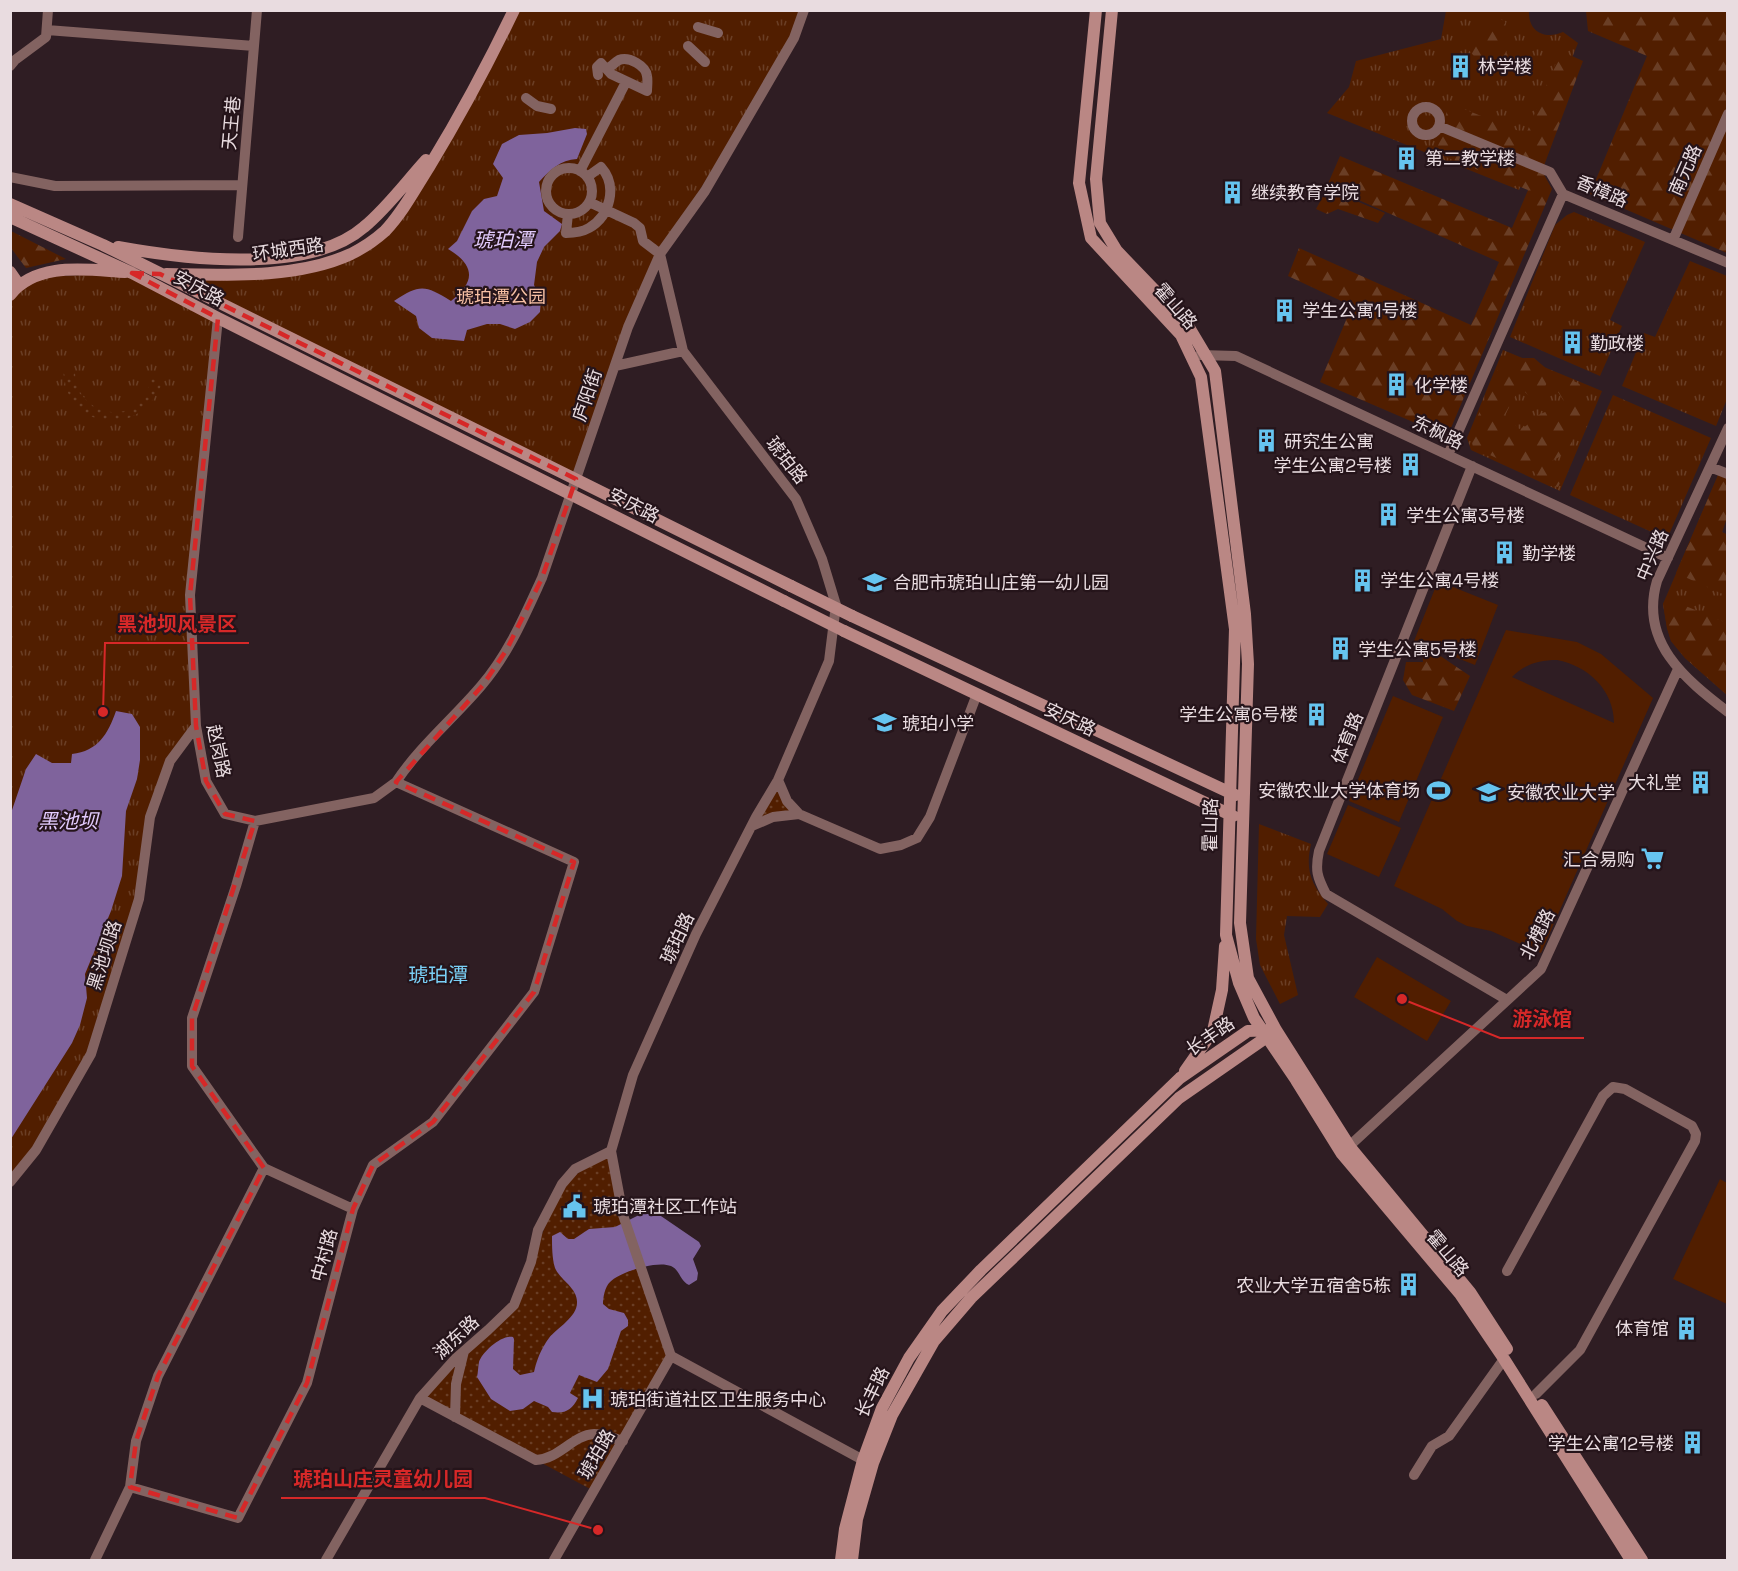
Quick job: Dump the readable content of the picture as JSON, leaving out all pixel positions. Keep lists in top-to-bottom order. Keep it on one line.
{"streets":{"main road":["环城西路","安庆路","霍山路","长丰路"],"street":["天王巷","南元路","香樟路","庐阳街","东枫路","琥珀路","中兴路","体育路","赵岗路","北槐路","黑池坝路","中村路","湖东路"]},"crossings":[["南元路","香樟路"],["环城西路","安庆路"],["安庆路","霍山路"],["安庆路","庐阳街"],["安庆路","赵岗路"],["霍山路","东枫路"],["霍山路","北槐路"],["霍山路","长丰路"],["庐阳街","赵岗路"],["庐阳街","中村路"],["东枫路","中兴路"],["东枫路","体育路"],["琥珀路","湖东路"],["中兴路","北槐路"],["体育路","北槐路"],["赵岗路","黑池坝路"],["赵岗路","中村路"]],"districts":["琥珀潭"],"water":["琥珀潭","黑池坝"],"parks":["琥珀潭公园"],"places":{"building":["林学楼","第二教学楼","继续教育学院","学生公寓1号楼","勤政楼","化学楼","研究生公寓","学生公寓2号楼","学生公寓3号楼","勤学楼","学生公寓4号楼","学生公寓5号楼","学生公寓6号楼","大礼堂","农业大学五宿舍5栋","体育馆","学生公寓12号楼"],"school or university":["合肥市琥珀山庄第一幼儿园","琥珀小学","安徽农业大学"],"other":["黑池坝风景区","游泳馆","琥珀山庄灵童幼儿园"],"sports":["安徽农业大学体育场"],"supermarket":["汇合易购"],"public building":["琥珀潭社区工作站"],"hospital":["琥珀街道社区卫生服务中心"]}}
